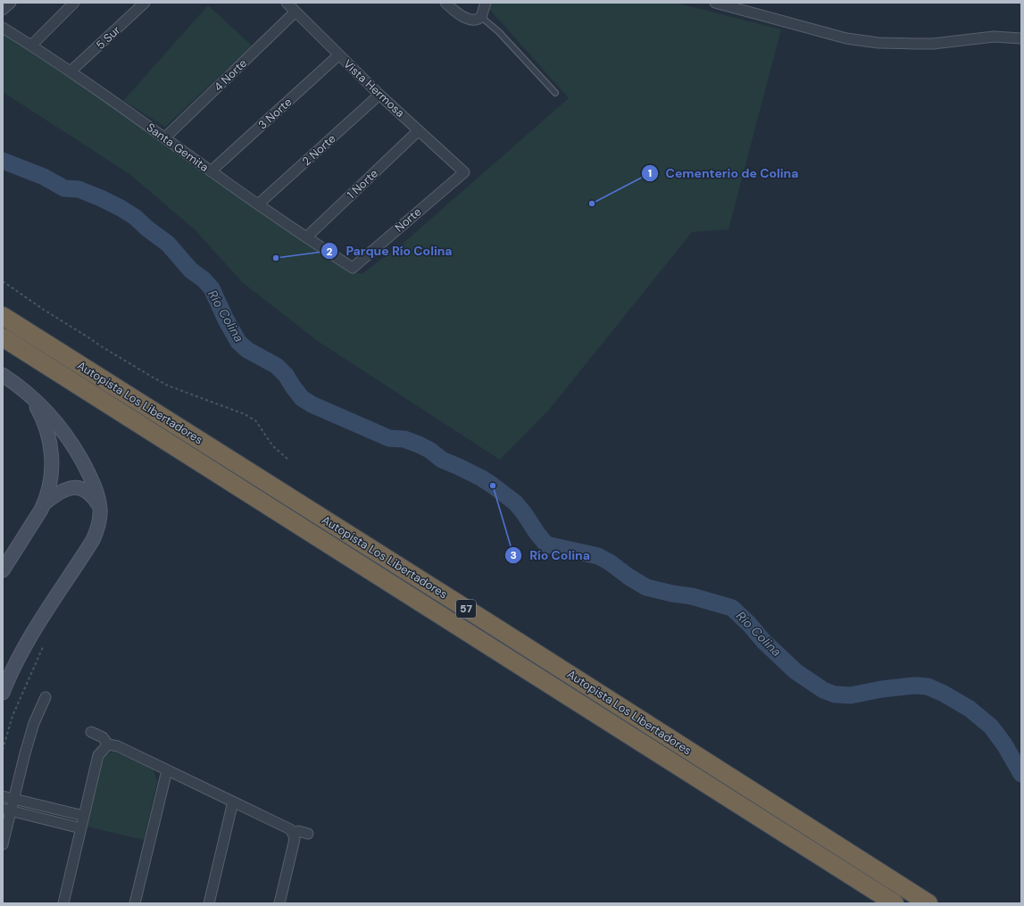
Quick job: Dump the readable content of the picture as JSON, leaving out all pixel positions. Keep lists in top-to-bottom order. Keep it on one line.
{"streets":{"highway":["Autopista Los Libertadores","57"],"street":["5 Sur","4 Norte","Vista Hermosa","3 Norte","Santa Gemita","2 Norte","1 Norte","Norte"]},"crossings":[["5 Sur","Santa Gemita"],["4 Norte","Vista Hermosa"],["4 Norte","Santa Gemita"],["Vista Hermosa","3 Norte"],["Vista Hermosa","2 Norte"],["Vista Hermosa","1 Norte"],["Vista Hermosa","Norte"],["3 Norte","Santa Gemita"],["Santa Gemita","2 Norte"],["Santa Gemita","1 Norte"],["Santa Gemita","Norte"]],"water":["Río Colina"],"places":["Cementerio de Colina","Parque Río Colina","Río Colina"]}
